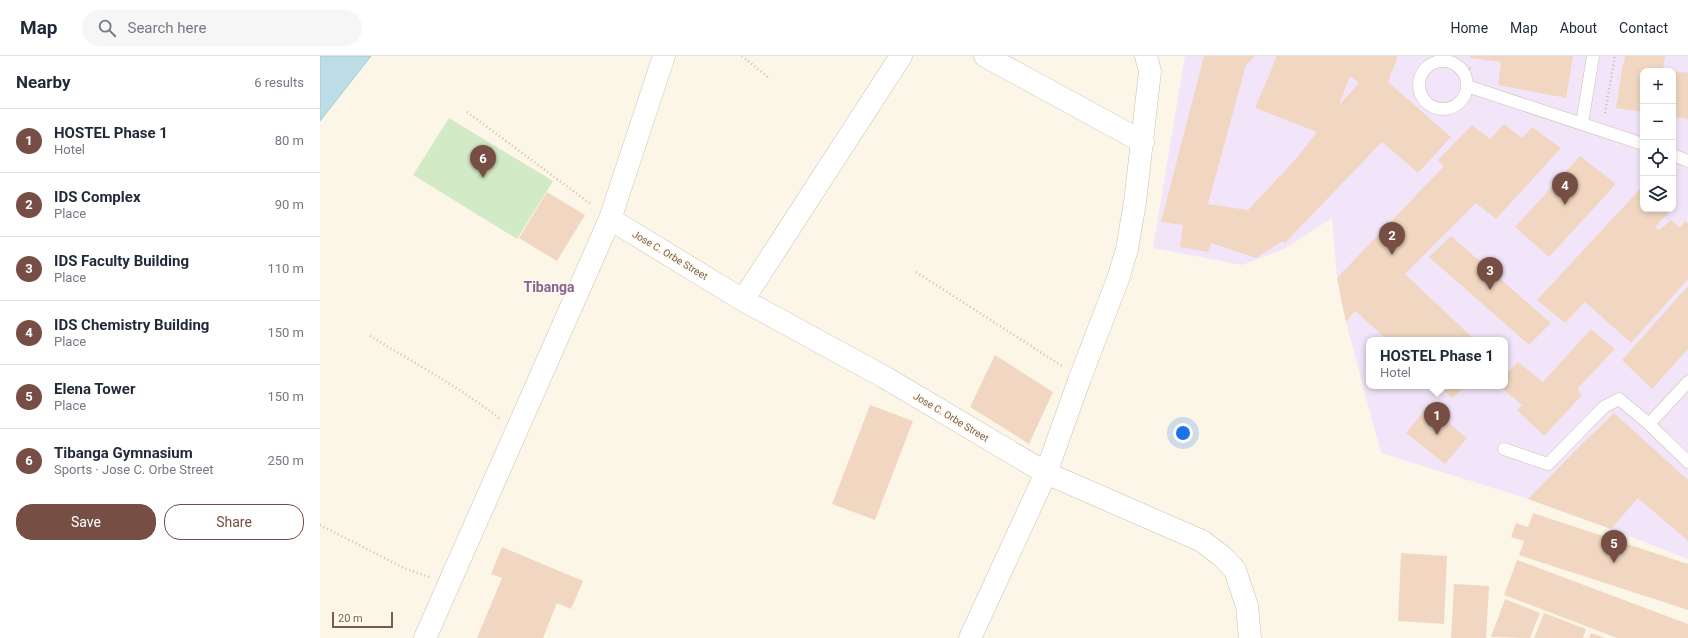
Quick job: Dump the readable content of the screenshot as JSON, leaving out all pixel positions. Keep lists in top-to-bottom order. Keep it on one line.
{"streets":{"street":["Jose C. Orbe Street"]},"districts":["Tibanga"],"scale_bar":"20 m","page":{"header":"Map","search":"Search here","nav":["Home","Map","About","Contact"],"heading":["Nearby","6 results"],"map_buttons":["+","−"],"list":[{"mark":"1","name":"HOSTEL Phase 1","note":"Hotel","value":"80 m"},{"mark":"2","name":"IDS Complex","note":"Place","value":"90 m"},{"mark":"3","name":"IDS Faculty Building","note":"Place","value":"110 m"},{"mark":"4","name":"IDS Chemistry Building","note":"Place","value":"150 m"},{"mark":"5","name":"Elena Tower","note":"Place","value":"150 m"},{"mark":"6","name":"Tibanga Gymnasium","note":"Sports · Jose C. Orbe Street","value":"250 m"}],"pins":["6","4","2","3","1","5"],"popup":["HOSTEL Phase 1","Hotel"],"buttons":["Save","Share"],"scale":"20 m"}}
